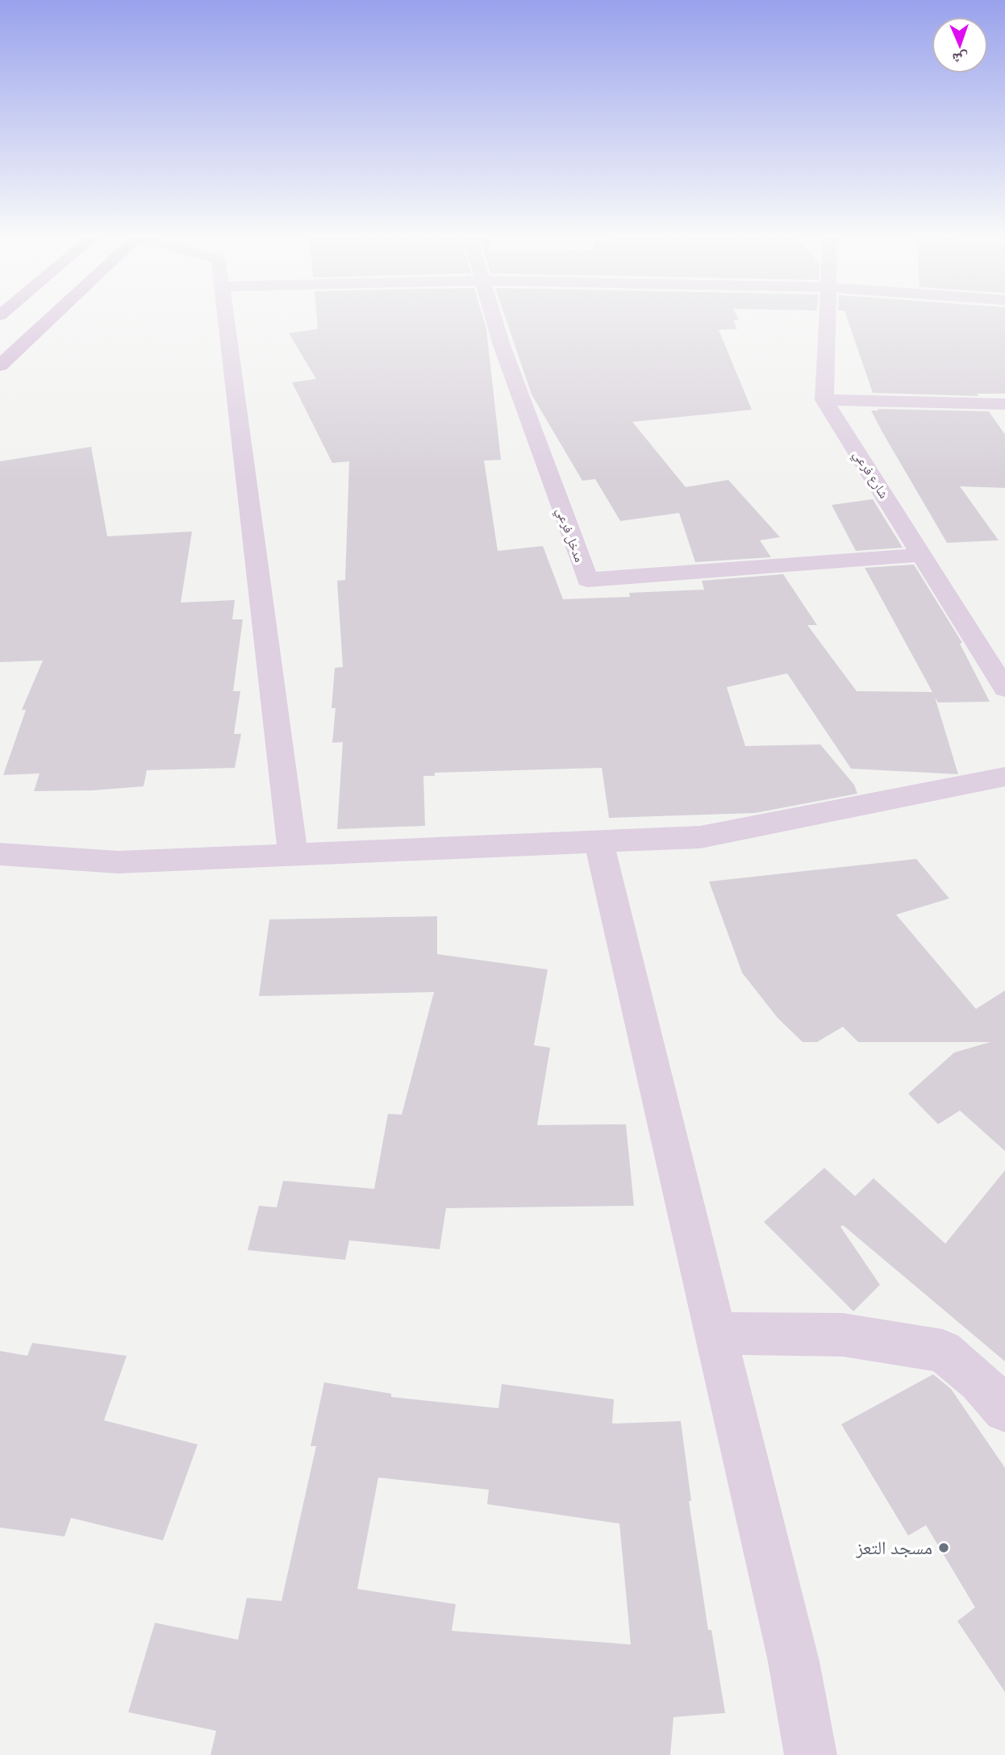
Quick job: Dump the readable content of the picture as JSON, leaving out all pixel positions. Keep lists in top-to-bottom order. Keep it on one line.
{"streets":{"street":["شارع فرعي","مدخل فرعي"]},"crossings":[["شارع فرعي","مدخل فرعي"]],"places":["مسجد التعز"],"north":"bottom"}
